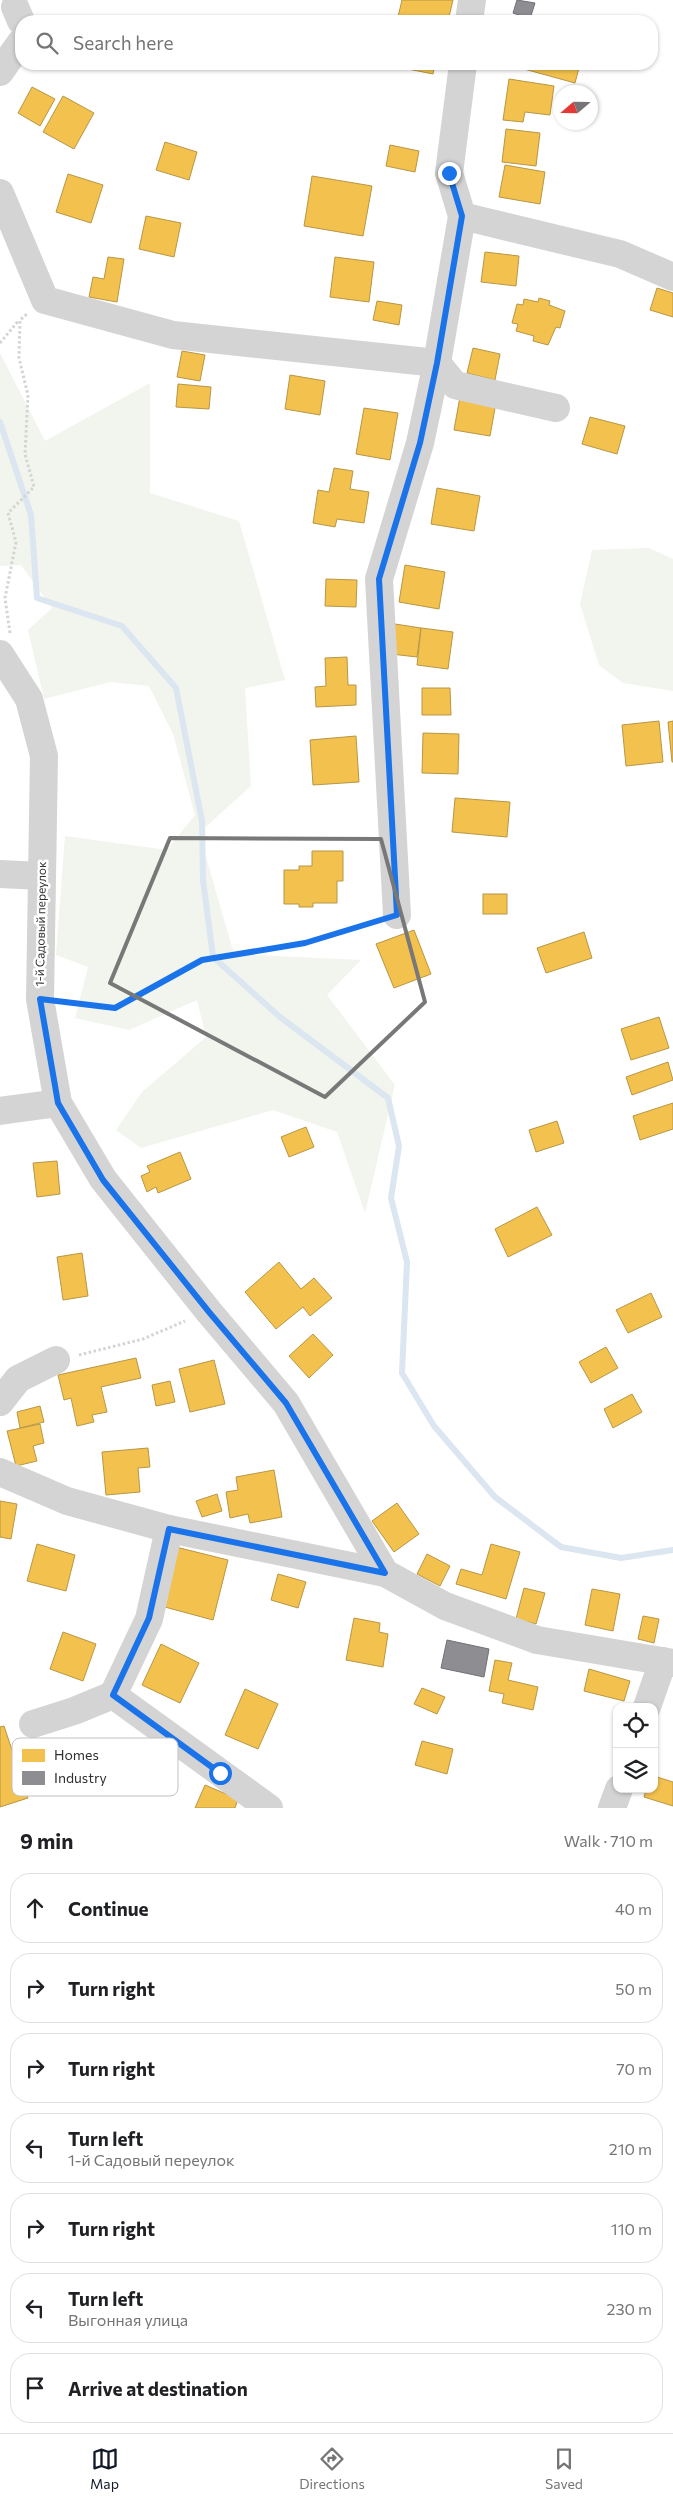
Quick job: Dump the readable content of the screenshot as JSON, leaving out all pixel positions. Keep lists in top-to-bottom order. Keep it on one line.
{"streets":{"street":["1-й Садовый переулок"]},"legend":["Homes","Industry"],"north":"left","page":{"search":"Search here","heading":["9 min","Walk · 710 m"],"list":[["Continue","40 m"],["Turn right","50 m"],["Turn right","70 m"],["Turn left","1-й Садовый переулок","210 m"],["Turn right","110 m"],["Turn left","Выгонная улица","230 m"],"Arrive at destination"],"nav":["Map","Directions","Saved"]}}
